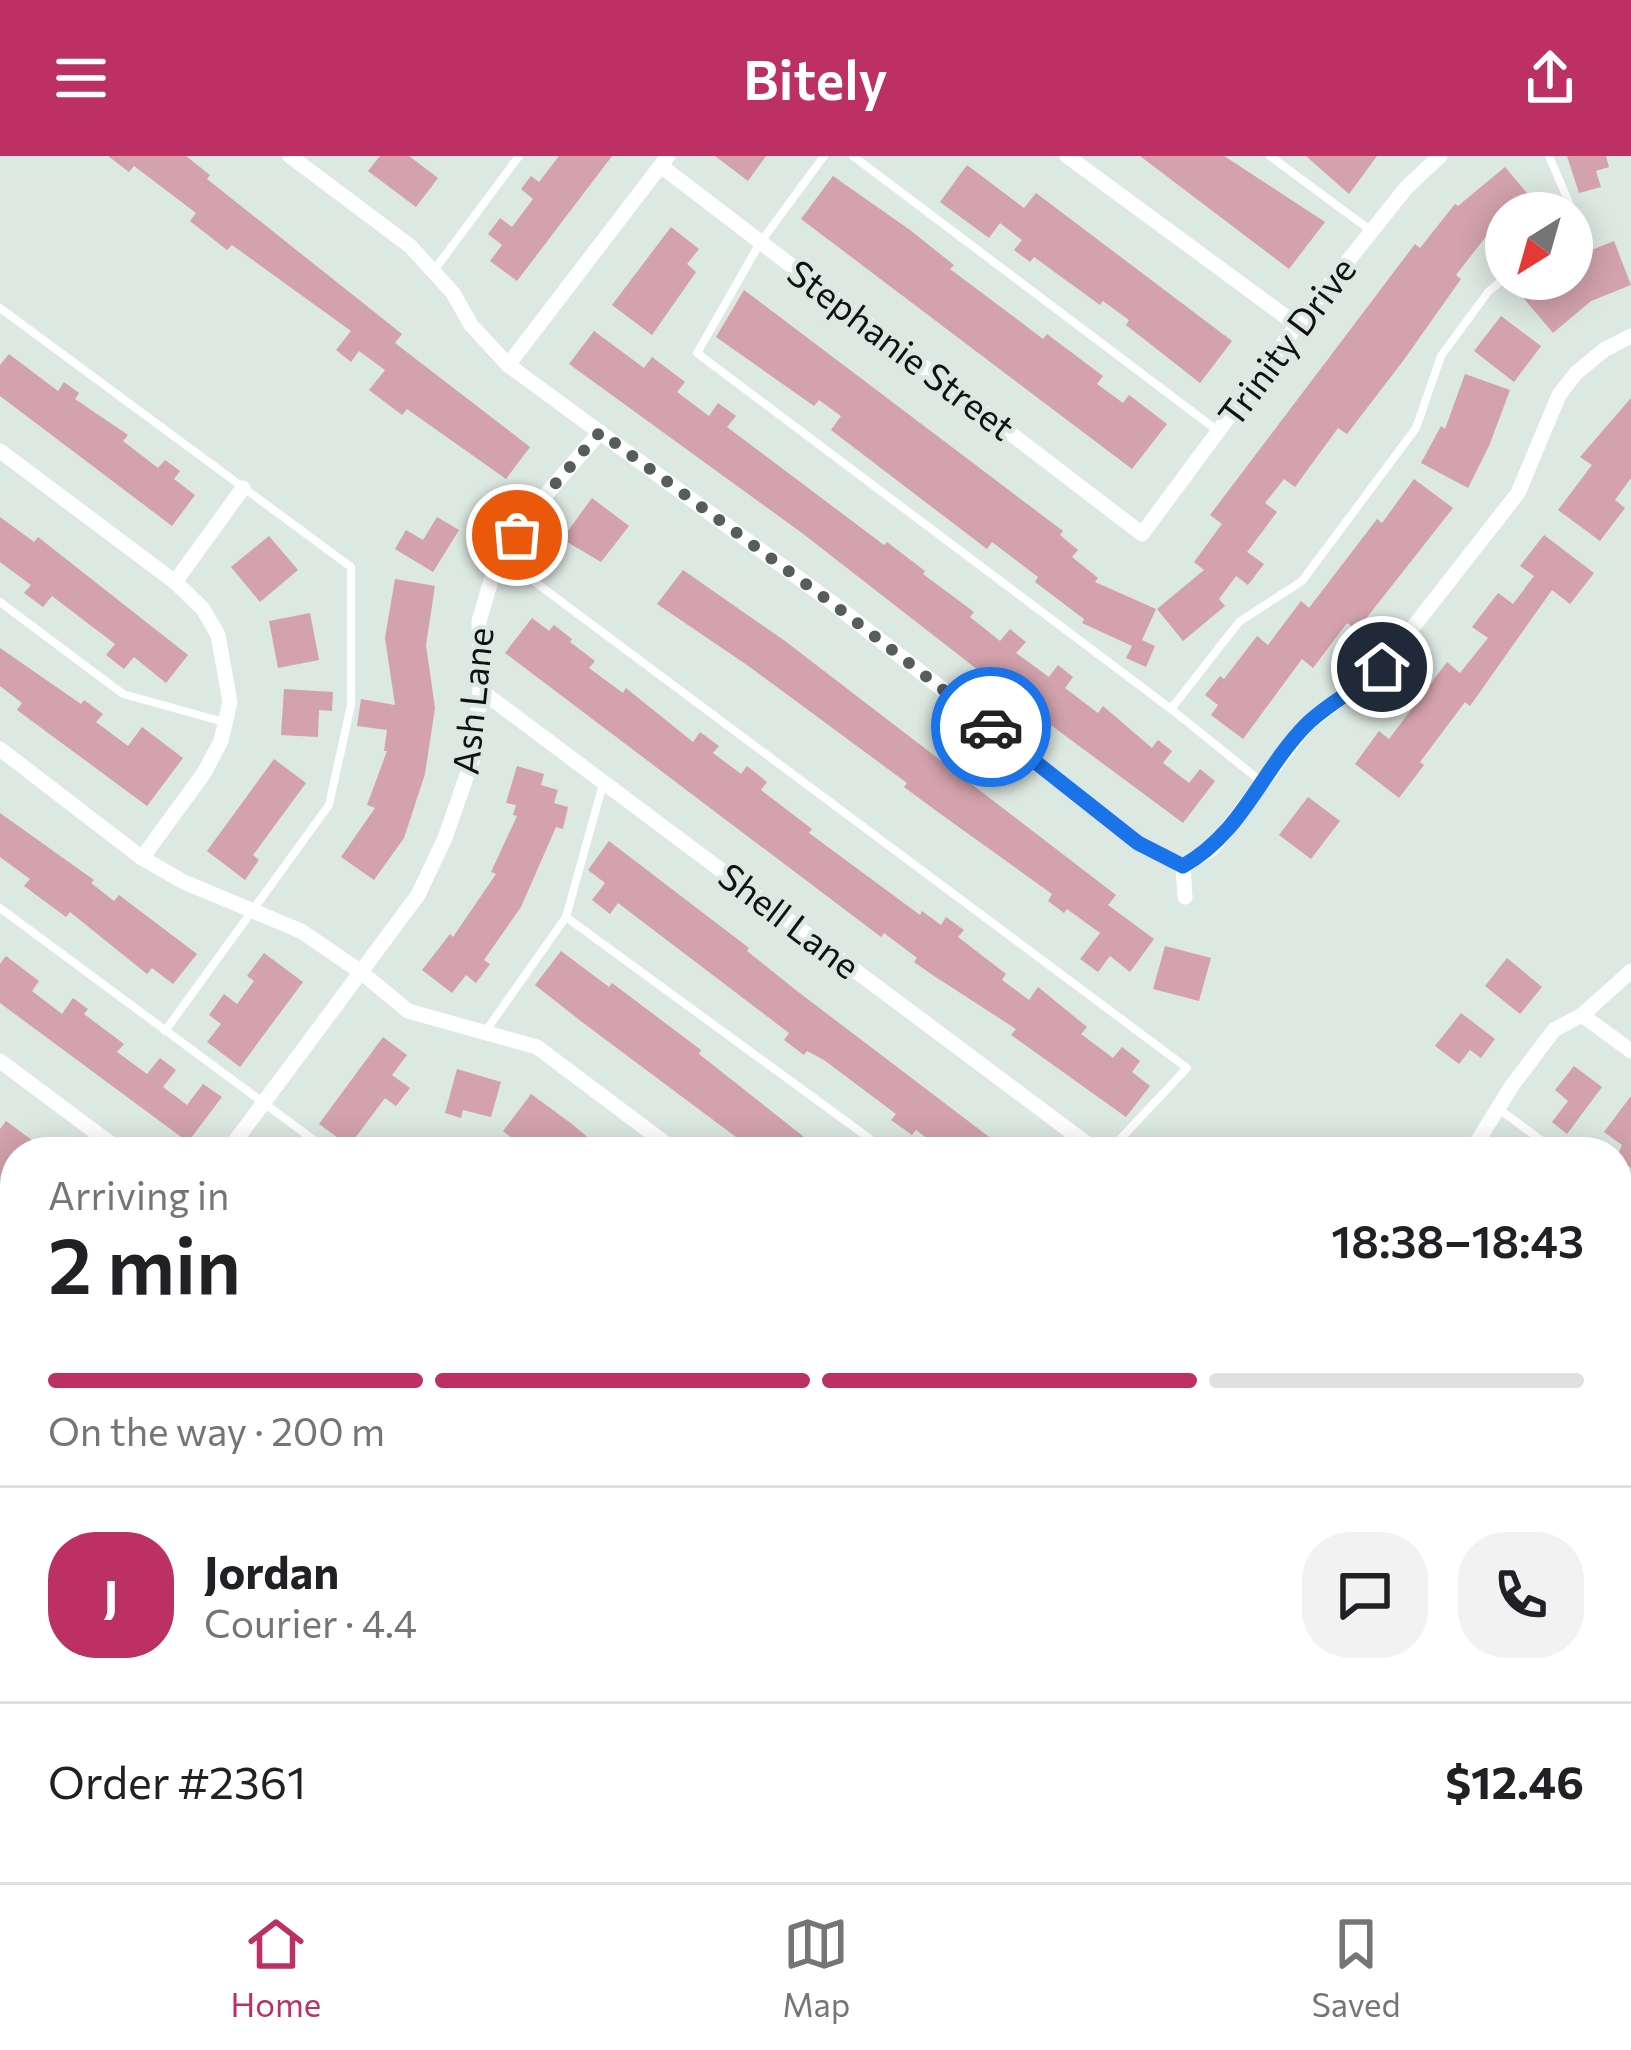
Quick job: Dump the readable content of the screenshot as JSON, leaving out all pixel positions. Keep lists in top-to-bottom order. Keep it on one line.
{"streets":{"street":["Trinity Drive","Stephanie Street","Ash Lane","Shell Lane"]},"crossings":[["Trinity Drive","Stephanie Street"],["Ash Lane","Shell Lane"]],"north":"bottom left","page":{"header":"Bitely","heading":["2 min","Arriving in","18:38–18:43"],"panel":["Jordan","Courier · 4.4","Order #2361","$12.46"],"bar":"On the way · 200 m","round":"J","tabs":["Home","Map","Saved"]}}
